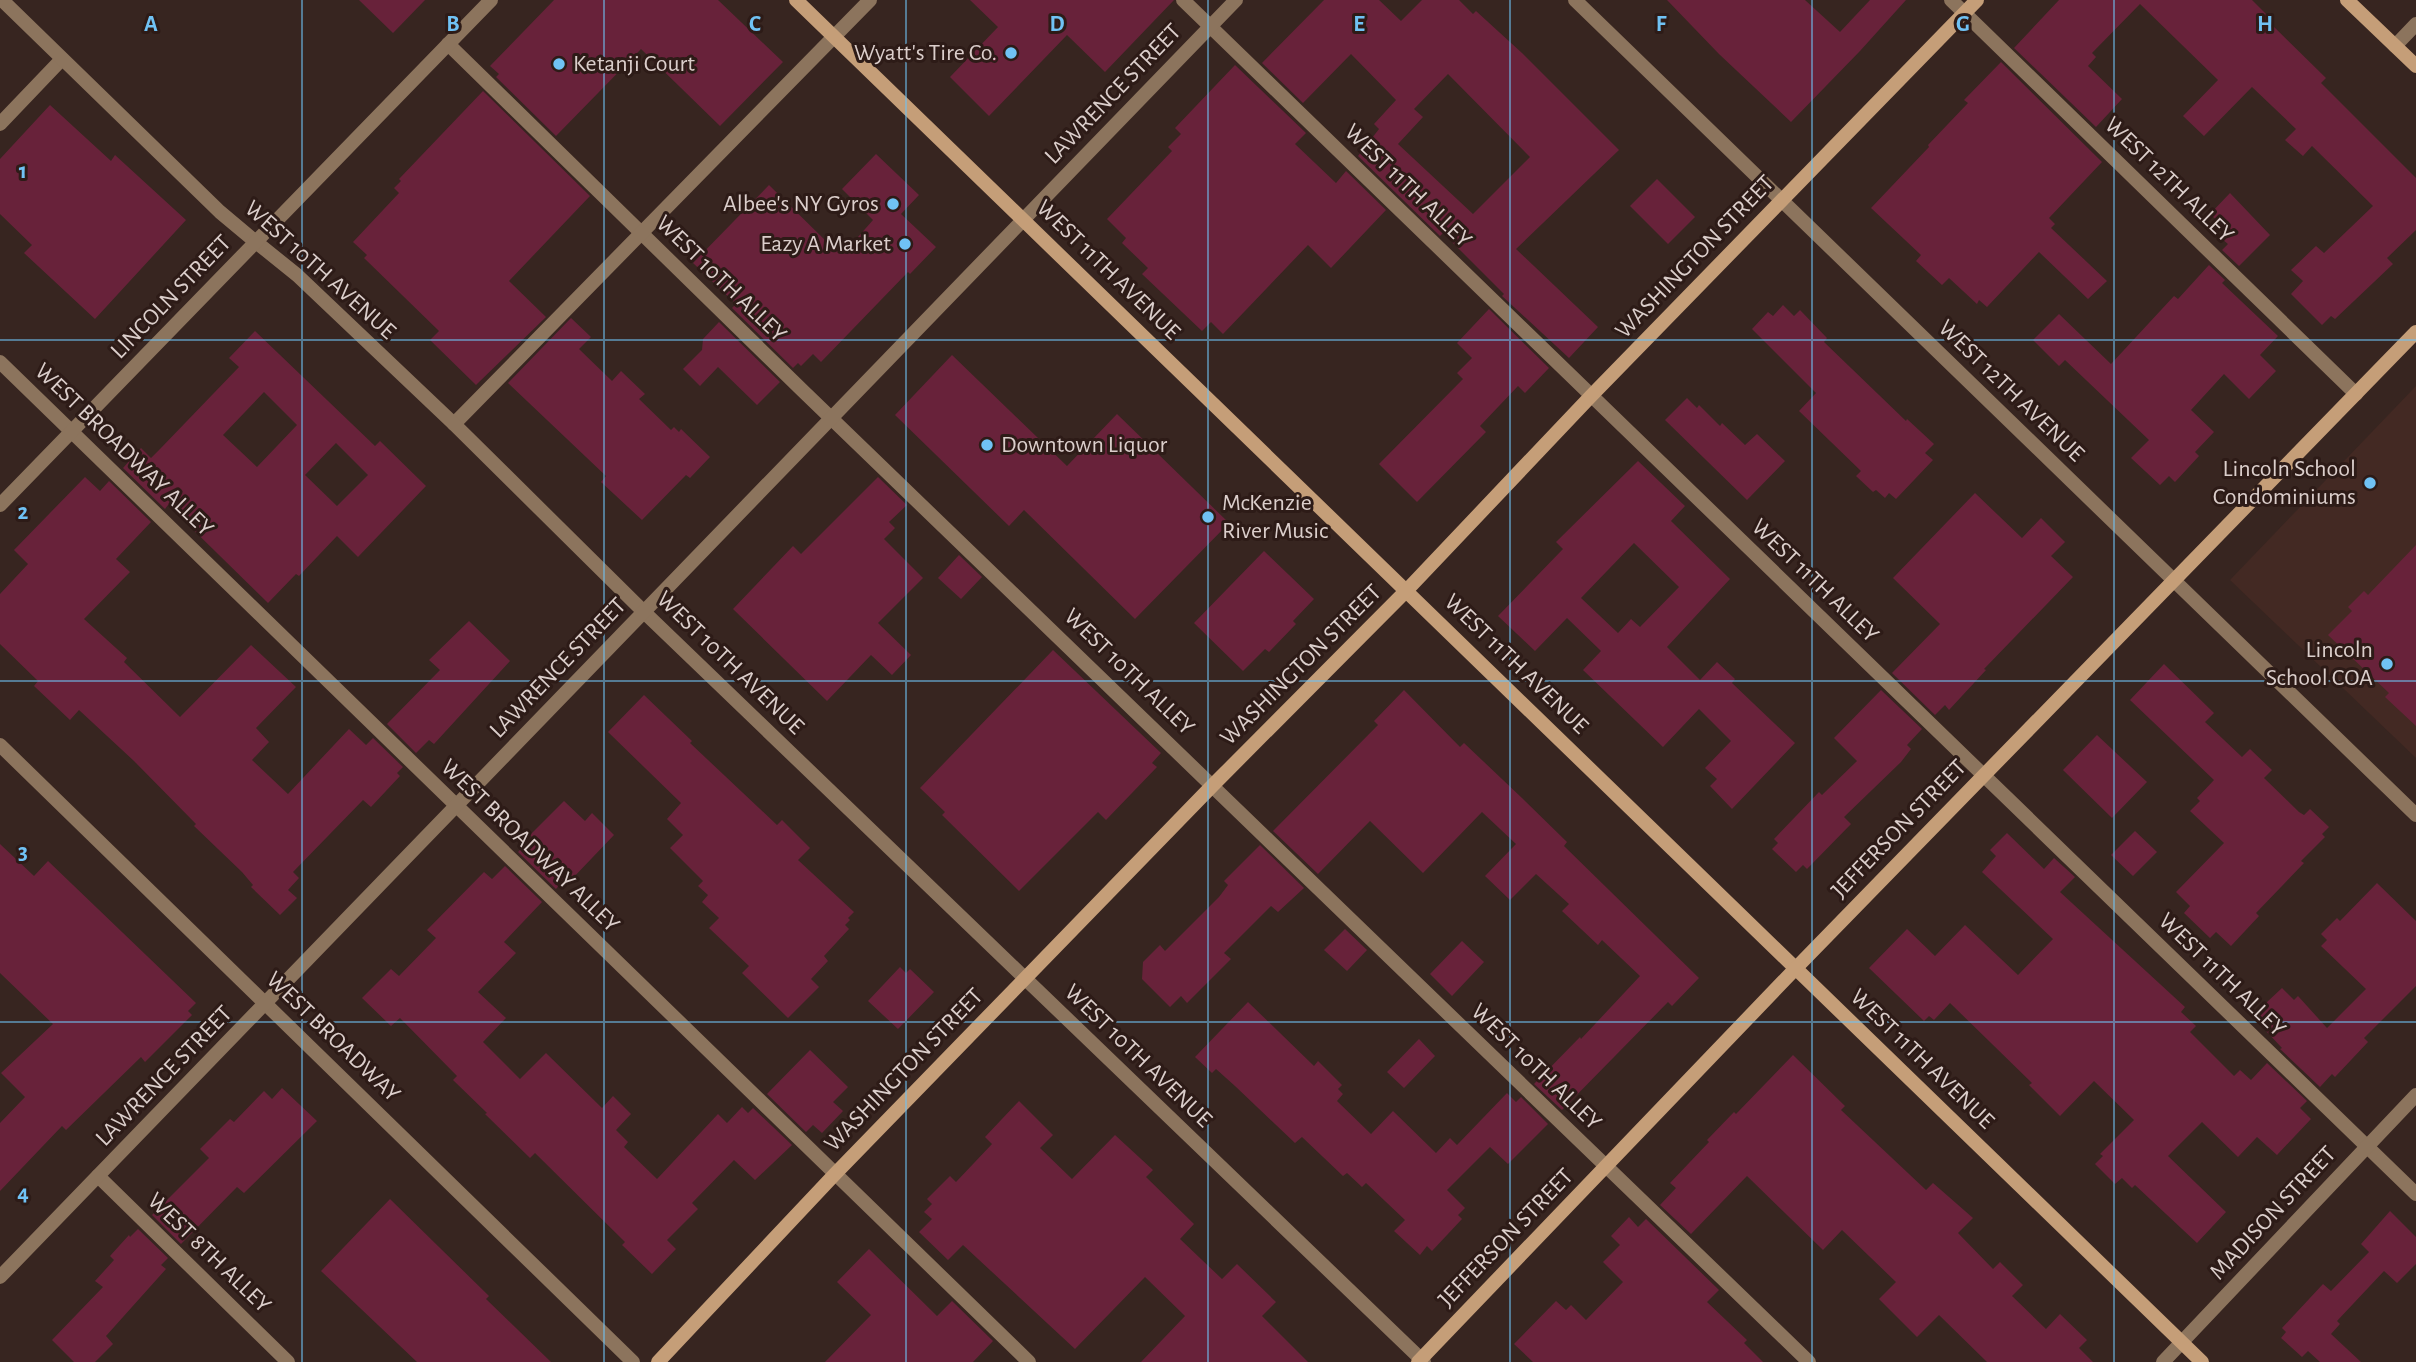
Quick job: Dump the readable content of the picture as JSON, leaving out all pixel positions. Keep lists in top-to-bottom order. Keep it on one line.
{"streets":{"main road":["WASHINGTON STREET","WEST 11TH AVENUE","JEFFERSON STREET"],"street":["LAWRENCE STREET","WEST 12TH ALLEY","WEST 11TH ALLEY","WEST 10TH AVENUE","WEST 10TH ALLEY","LINCOLN STREET","WEST 12TH AVENUE","WEST BROADWAY ALLEY","WEST BROADWAY","MADISON STREET","WEST 8TH ALLEY"]},"crossings":[["LAWRENCE STREET","WEST 11TH ALLEY"],["LAWRENCE STREET","WEST 10TH AVENUE"],["LAWRENCE STREET","WEST 11TH AVENUE"],["LAWRENCE STREET","WEST 10TH ALLEY"],["LAWRENCE STREET","WEST BROADWAY ALLEY"],["LAWRENCE STREET","WEST BROADWAY"],["LAWRENCE STREET","WEST 8TH ALLEY"],["WEST 12TH ALLEY","WASHINGTON STREET"],["WEST 12TH ALLEY","JEFFERSON STREET"],["WEST 11TH ALLEY","WASHINGTON STREET"],["WEST 11TH ALLEY","JEFFERSON STREET"],["WEST 11TH ALLEY","MADISON STREET"],["WASHINGTON STREET","WEST 10TH AVENUE"],["WASHINGTON STREET","WEST 11TH AVENUE"],["WASHINGTON STREET","WEST 10TH ALLEY"],["WASHINGTON STREET","WEST 12TH AVENUE"],["WASHINGTON STREET","WEST BROADWAY ALLEY"],["WEST 10TH AVENUE","LINCOLN STREET"],["WEST 10TH AVENUE","JEFFERSON STREET"],["WEST 11TH AVENUE","JEFFERSON STREET"],["WEST 11TH AVENUE","MADISON STREET"],["WEST 10TH ALLEY","LINCOLN STREET"],["WEST 10TH ALLEY","JEFFERSON STREET"],["LINCOLN STREET","WEST BROADWAY ALLEY"],["WEST 12TH AVENUE","JEFFERSON STREET"]],"places":["Wyatt's Tire Co.","Ketanji Court","Albee's NY Gyros","Eazy A Market","Downtown Liquor","Lincoln School Condominiums","McKenzie River Music","Lincoln School COA"],"grid":{"columns":["A","B","C","D","E","F","G","H"],"rows":["1","2","3","4"]}}
